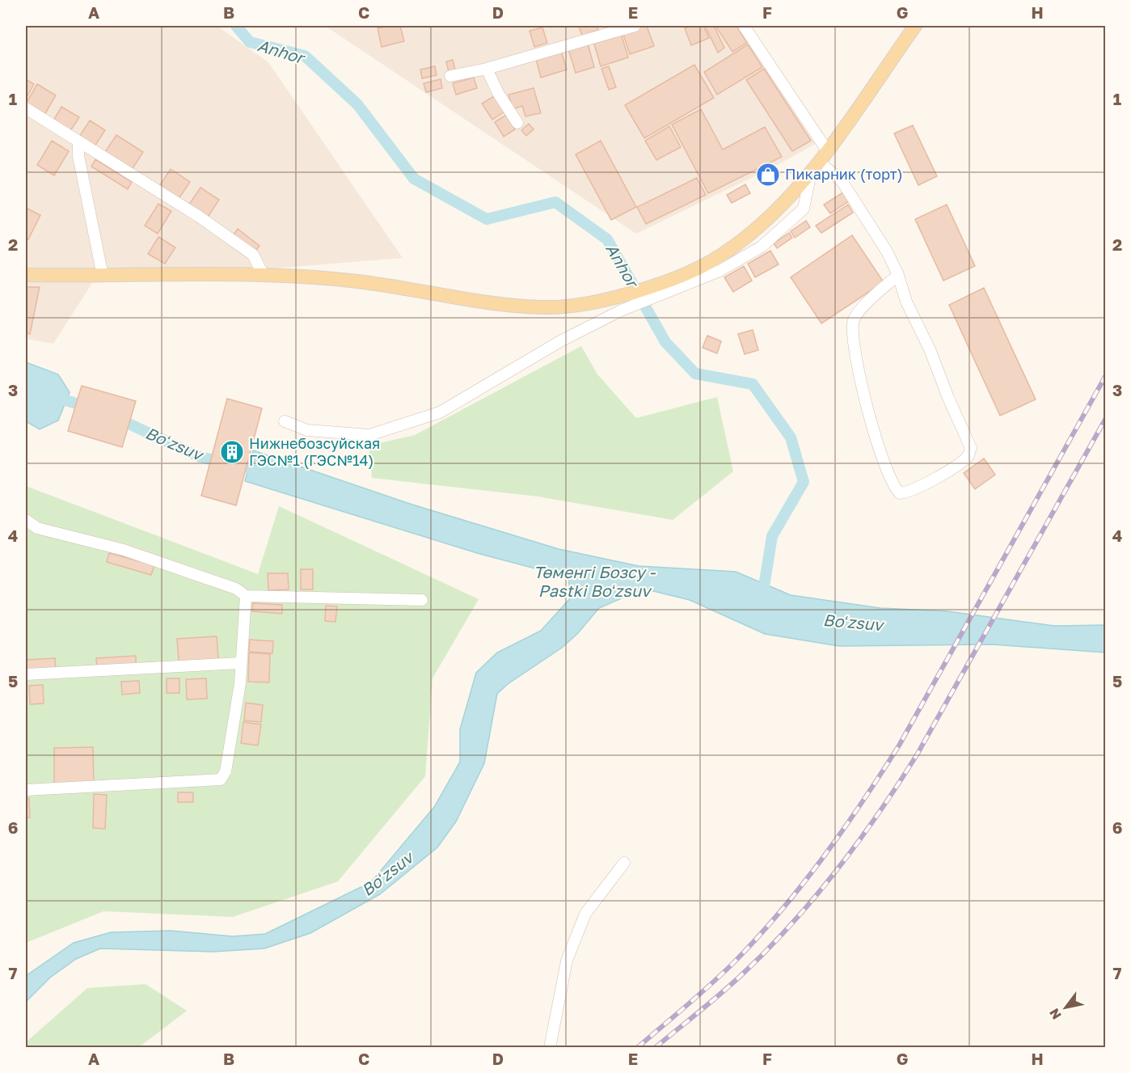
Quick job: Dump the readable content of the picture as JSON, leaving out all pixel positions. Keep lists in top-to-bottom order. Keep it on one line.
{"water":["Anhor","Boʻzsuv","Төменгі Бозсу - Pastki Boʻzsuv"],"places":{"shop":["Пикарник (торт)"],"building":["Нижнебозсуйская ГЭС№1 (ГЭС№14)"]},"north":"bottom left","grid":{"columns":["A","B","C","D","E","F","G","H"],"rows":["1","2","3","4","5","6","7"]}}
